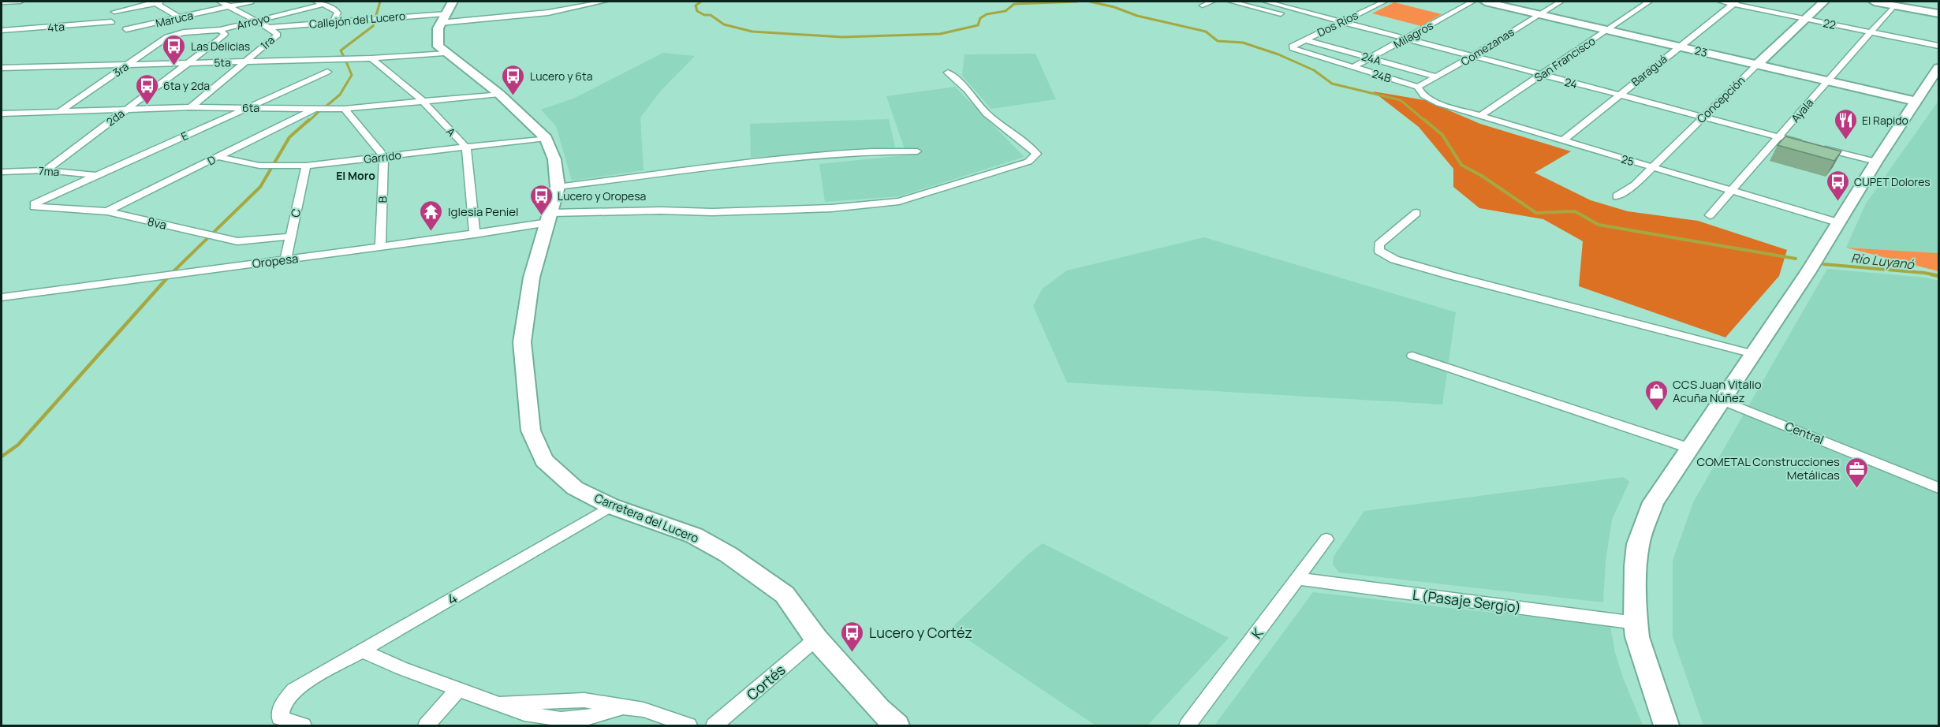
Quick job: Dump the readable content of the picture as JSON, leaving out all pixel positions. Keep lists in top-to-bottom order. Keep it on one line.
{"streets":{"main road":["23","Concepción","Carretera del Lucero"],"street":["Maruca","Callejón del Lucero","Arroyo","Dos Ríos","22","4ta","Milagros","1ra","Comezanas","24A","San Francisco","5ta","3ra","Baraguá","24B","24","6ta","Ayala","2da","A","E","Garrido","D","25","7ma","B","C","8va","Oropesa","Central","4","L (Pasaje Sergio)","K","Cortés"]},"crossings":[["Callejón del Lucero","1ra"],["Arroyo","3ra"],["Arroyo","2da"],["Dos Ríos","24A"],["Dos Ríos","24B"],["Dos Ríos","24"],["22","Baraguá"],["22","Concepción"],["22","Ayala"],["Milagros","24A"],["Milagros","24B"],["Milagros","24"],["1ra","5ta"],["1ra","6ta"],["Comezanas","23"],["Comezanas","24A"],["Comezanas","24B"],["Comezanas","24"],["Comezanas","25"],["23","San Francisco"],["23","Baraguá"],["23","Concepción"],["23","Ayala"],["San Francisco","24"],["San Francisco","25"],["5ta","3ra"],["5ta","2da"],["5ta","A"],["5ta","Carretera del Lucero"],["3ra","6ta"],["Baraguá","24"],["Baraguá","25"],["24B","25"],["24","Concepción"],["24","Ayala"],["Concepción","25"],["6ta","2da"],["6ta","A"],["6ta","E"],["6ta","D"],["6ta","Carretera del Lucero"],["Ayala","25"],["2da","7ma"],["A","Garrido"],["E","7ma"],["E","8va"],["Garrido","D"],["Garrido","B"],["Garrido","C"],["Garrido","Carretera del Lucero"],["D","8va"],["B","Oropesa"],["C","8va"],["C","Oropesa"],["Oropesa","Carretera del Lucero"],["Carretera del Lucero","4"],["Carretera del Lucero","Cortés"],["L (Pasaje Sergio)","K"]],"districts":["El Moro"],"water":["Río Luyanó"],"places":{"bus stop":["Las Delicias","Lucero y 6ta","6ta y 2da","CUPET Dolores","Lucero y Oropesa","Lucero y Cortéz"],"restaurant":["El Rapido"],"temple":["Iglesia Peniel"],"shop":["CCS Juan Vitalio Acuña Núñez"],"office":["COMETAL Construcciones Metálicas"]}}
